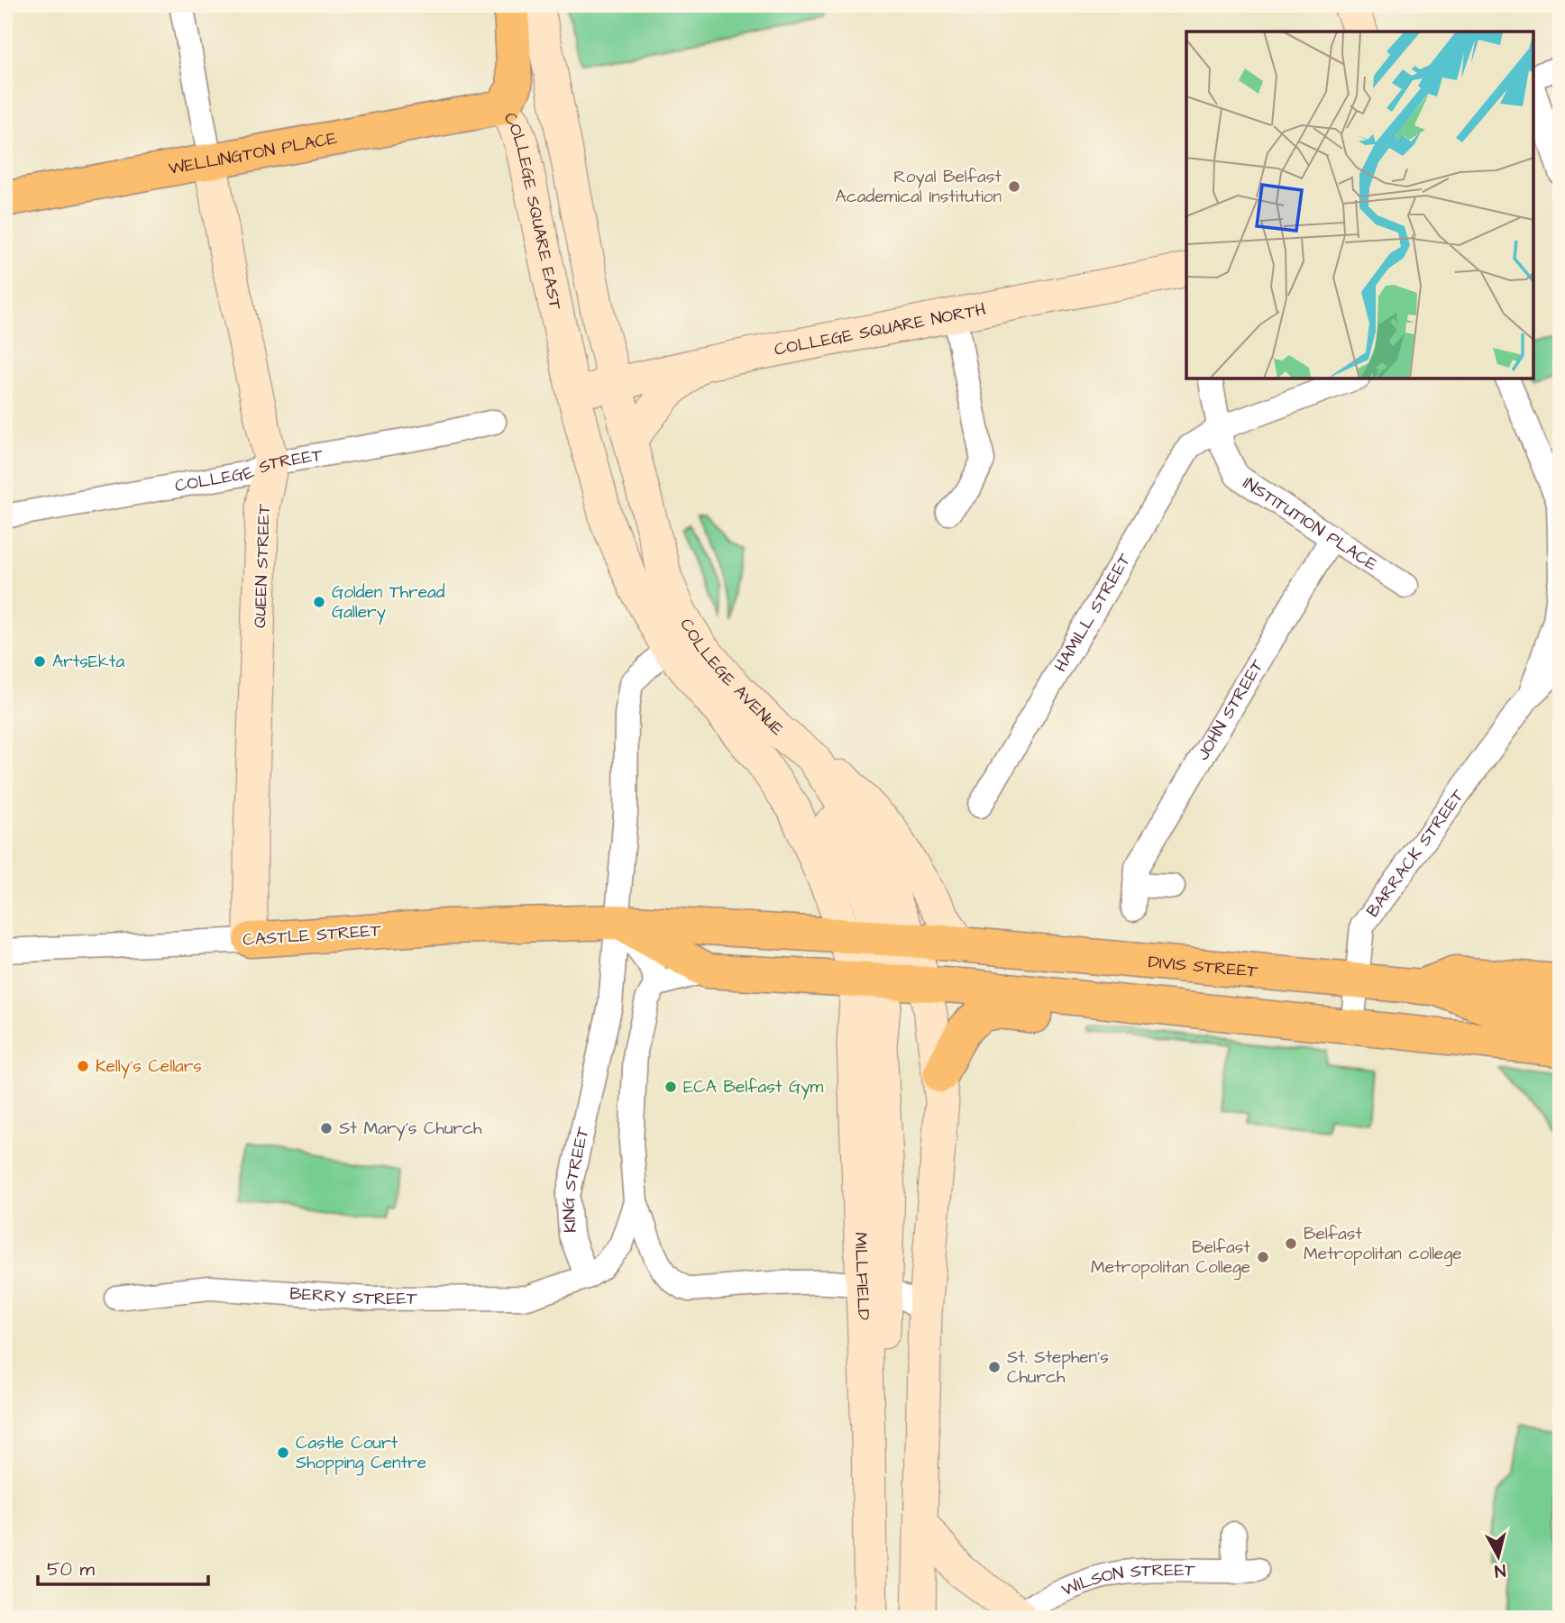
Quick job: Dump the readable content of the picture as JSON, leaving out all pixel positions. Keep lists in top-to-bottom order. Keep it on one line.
{"streets":{"main road":["WELLINGTON PLACE","COLLEGE SQUARE EAST","COLLEGE SQUARE NORTH","QUEEN STREET","COLLEGE AVENUE","CASTLE STREET","DIVIS STREET","MILLFIELD"],"street":["COLLEGE STREET","INSTITUTION PLACE","HAMILL STREET","JOHN STREET","BARRACK STREET","KING STREET","BERRY STREET","WILSON STREET"]},"crossings":[["WELLINGTON PLACE","COLLEGE SQUARE EAST"],["WELLINGTON PLACE","QUEEN STREET"],["COLLEGE SQUARE EAST","COLLEGE SQUARE NORTH"],["COLLEGE SQUARE EAST","COLLEGE AVENUE"],["COLLEGE SQUARE NORTH","COLLEGE AVENUE"],["COLLEGE STREET","QUEEN STREET"],["INSTITUTION PLACE","HAMILL STREET"],["INSTITUTION PLACE","JOHN STREET"],["QUEEN STREET","CASTLE STREET"],["COLLEGE AVENUE","CASTLE STREET"],["COLLEGE AVENUE","DIVIS STREET"],["COLLEGE AVENUE","KING STREET"],["COLLEGE AVENUE","MILLFIELD"],["BARRACK STREET","DIVIS STREET"],["CASTLE STREET","DIVIS STREET"],["CASTLE STREET","KING STREET"],["CASTLE STREET","MILLFIELD"],["DIVIS STREET","MILLFIELD"],["KING STREET","BERRY STREET"]],"places":["Royal Belfast Academical Institution","Golden Thread Gallery","ArtsEkta","Kelly's Cellars","ECA Belfast Gym","St Mary's Church","Belfast Metropolitan college","Belfast Metropolitan College","St. Stephen's Church","Castle Court Shopping Centre"],"scale_bar":"50 m","north":"bottom"}
